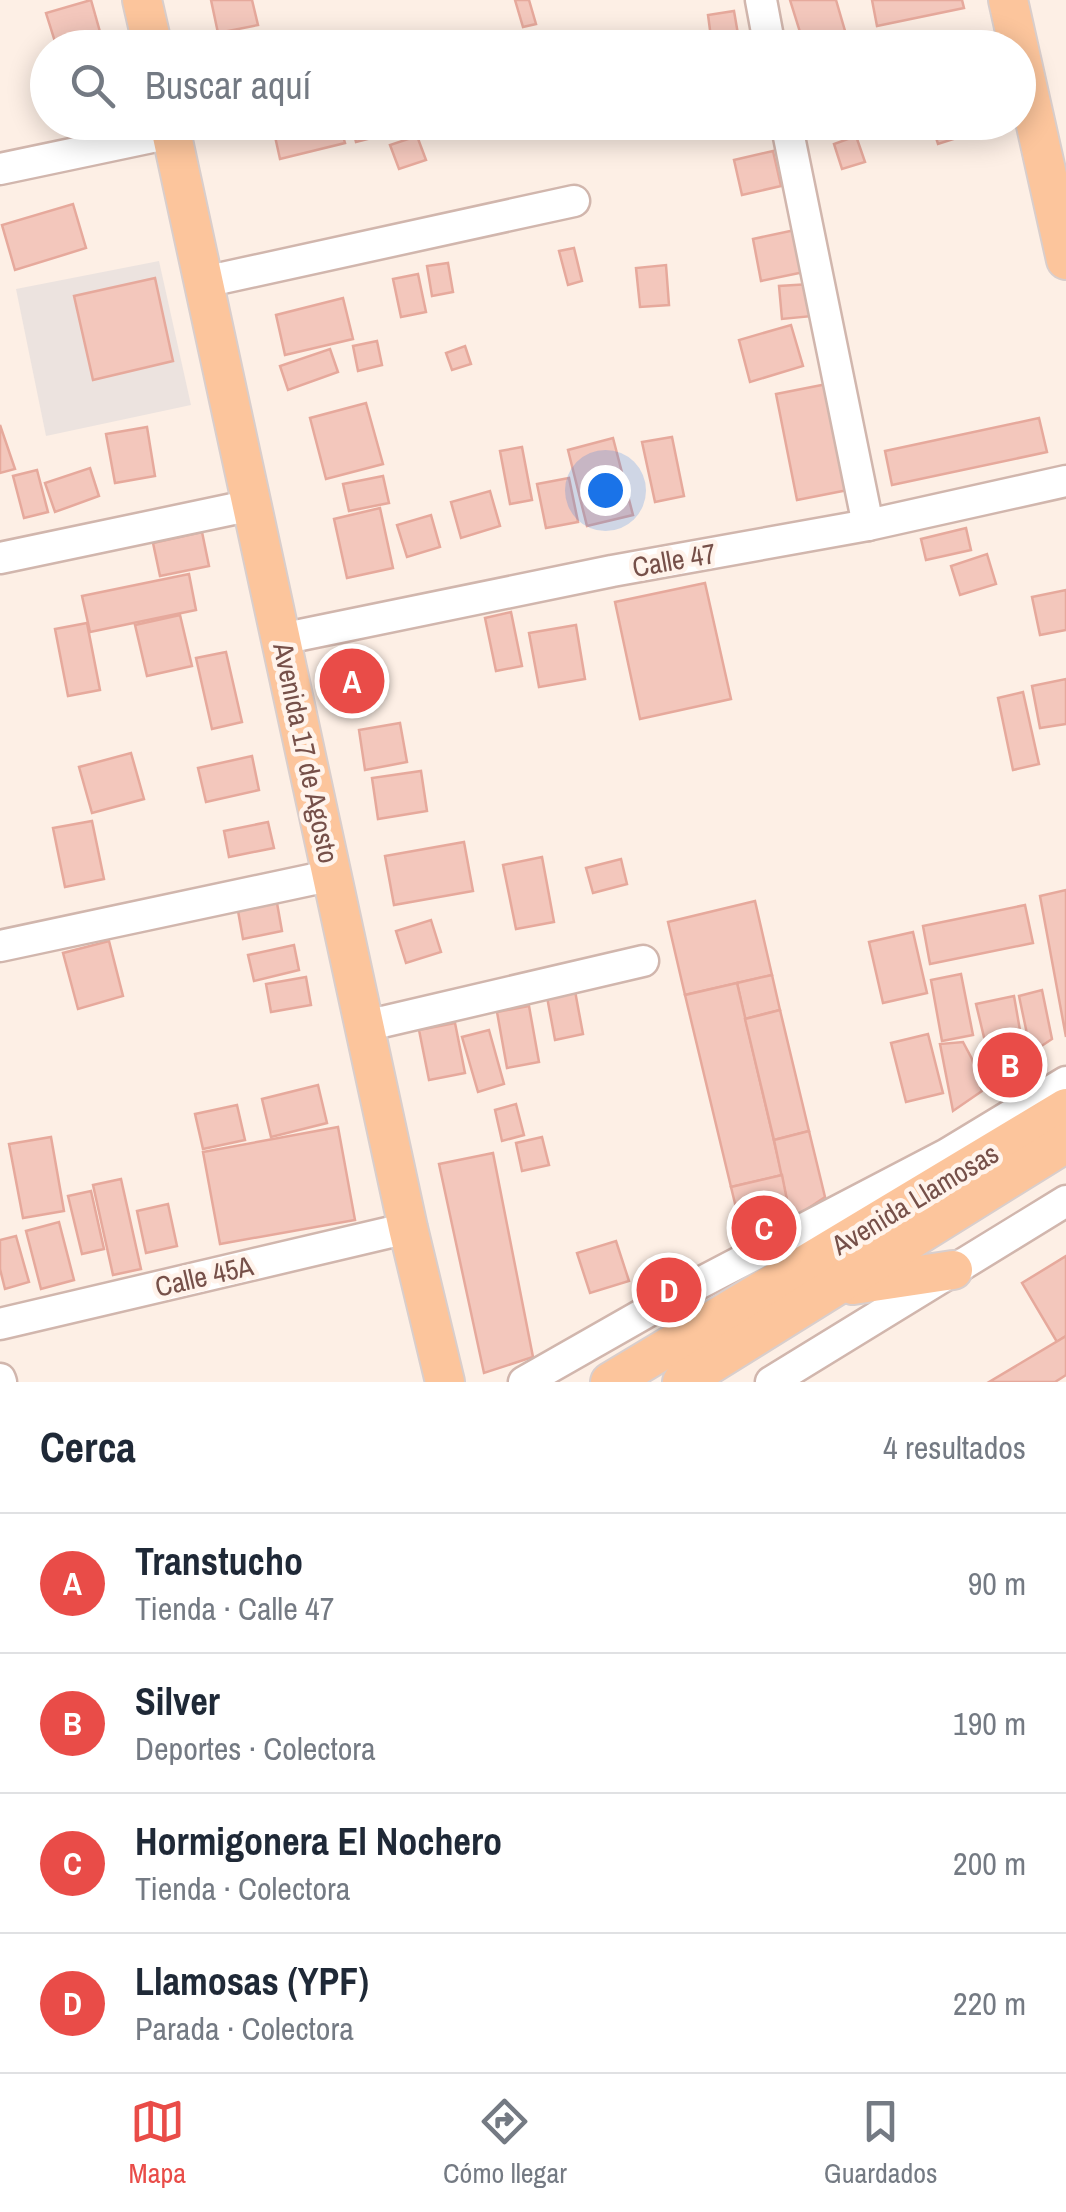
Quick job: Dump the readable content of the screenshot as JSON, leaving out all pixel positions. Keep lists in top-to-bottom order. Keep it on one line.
{"streets":{"main road":["Avenida 17 de Agosto","Avenida Llamosas"],"street":["Calle 47","Calle 45A"]},"crossings":[["Calle 47","Avenida 17 de Agosto"],["Avenida 17 de Agosto","Calle 45A"]],"page":{"search":"Buscar aquí","pins":["A","B","C","D"],"heading":["Cerca","4 resultados"],"list":[{"mark":"A","name":"Transtucho","note":"Tienda · Calle 47","value":"90 m"},{"mark":"B","name":"Silver","note":"Deportes · Colectora","value":"190 m"},{"mark":"C","name":"Hormigonera El Nochero","note":"Tienda · Colectora","value":"200 m"},{"mark":"D","name":"Llamosas (YPF)","note":"Parada · Colectora","value":"220 m"}],"nav":["Mapa","Cómo llegar","Guardados"]}}
